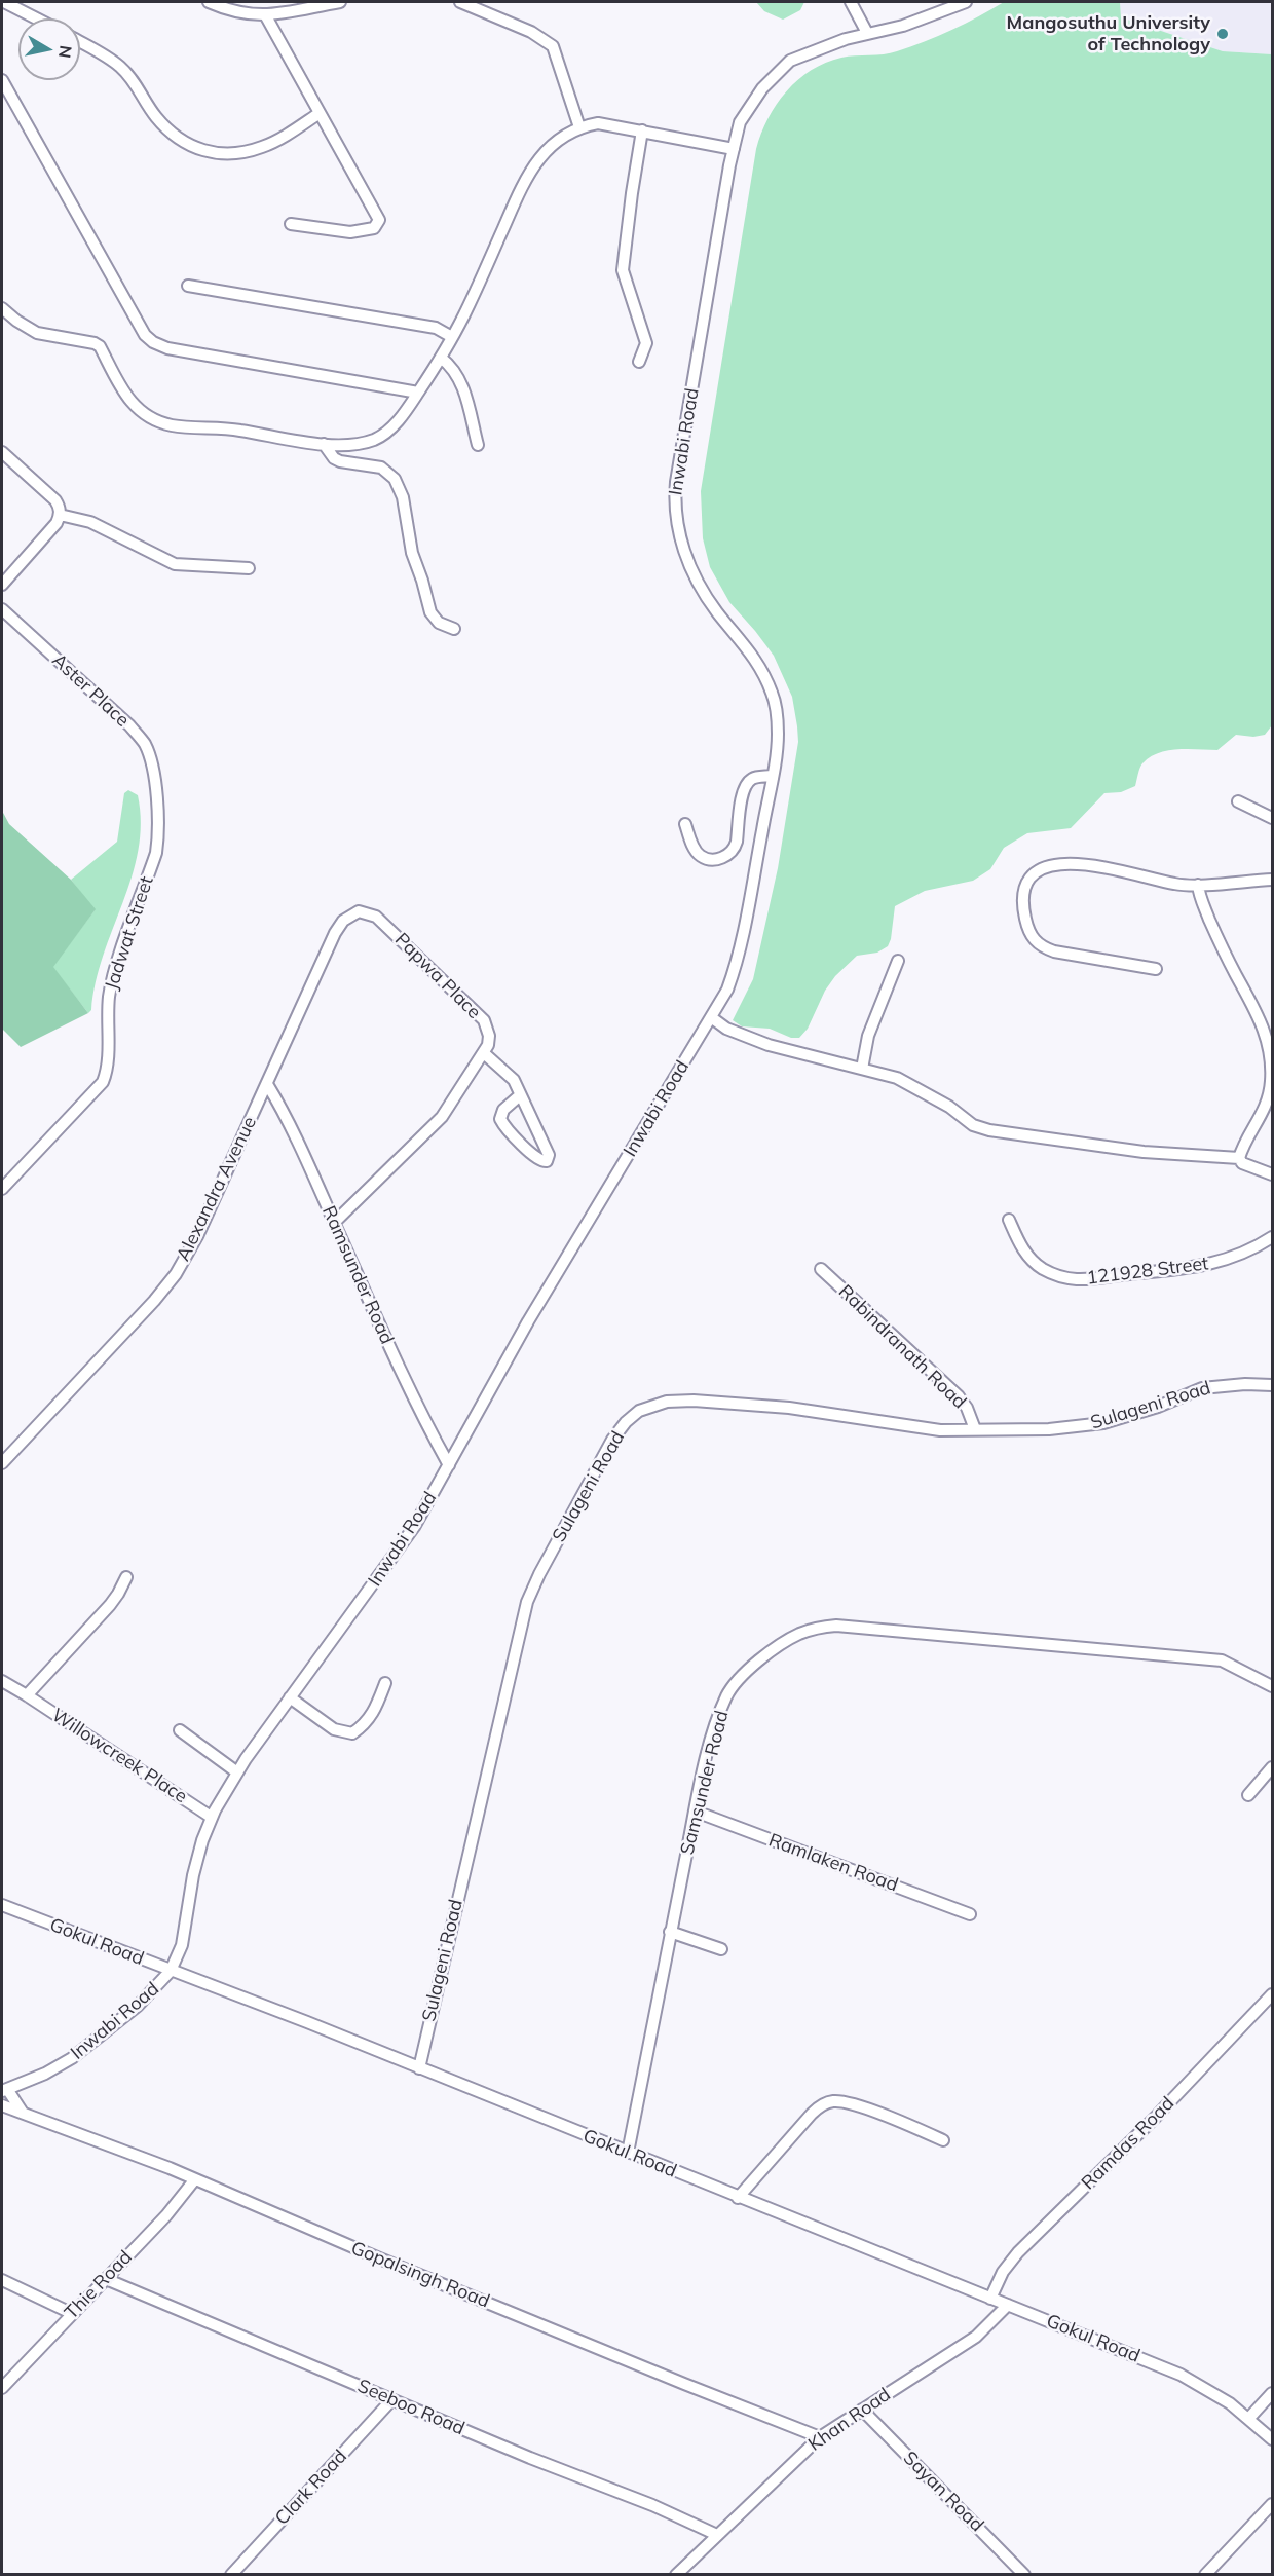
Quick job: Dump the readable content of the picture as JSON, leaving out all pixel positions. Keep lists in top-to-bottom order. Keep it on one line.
{"streets":{"street":["Inwabi Road","Aster Place","Jadwat Street","Papwa Place","Alexandra Avenue","121928 Street","Ramsunder Road","Rabindranath Road","Sulageni Road","Willowcreek Place","Samsunder Road","Ramlaken Road","Gokul Road","Ramdas Road","Gopalsingh Road","Thie Road","Seeboo Road","Khan Road","Clark Road","Sayan Road"]},"crossings":[["Inwabi Road","Ramsunder Road"],["Inwabi Road","Willowcreek Place"],["Inwabi Road","Gokul Road"],["Aster Place","Jadwat Street"],["Papwa Place","Alexandra Avenue"],["Alexandra Avenue","Ramsunder Road"],["Rabindranath Road","Sulageni Road"],["Sulageni Road","Gokul Road"],["Samsunder Road","Ramlaken Road"],["Samsunder Road","Gokul Road"],["Gokul Road","Ramdas Road"],["Gokul Road","Khan Road"],["Gopalsingh Road","Thie Road"],["Gopalsingh Road","Khan Road"],["Thie Road","Seeboo Road"],["Seeboo Road","Khan Road"],["Seeboo Road","Clark Road"],["Khan Road","Sayan Road"]],"places":["Mangosuthu University of Technology"],"north":"right"}
